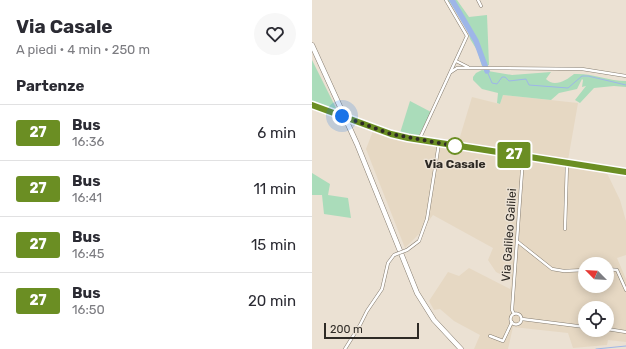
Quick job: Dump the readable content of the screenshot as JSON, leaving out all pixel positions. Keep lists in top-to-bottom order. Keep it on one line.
{"streets":{"street":["Via Galileo Galilei"]},"places":["Via Casale"],"lines":["bus line 27"],"scale_bar":"200 m","north":"top left","page":{"heading":[["Via Casale","A piedi · 4 min · 250 m"],"Partenze"],"on_map":"27","list":[{"mark":"27","name":"Bus","note":"16:36","value":"6 min"},{"mark":"27","name":"Bus","note":"16:41","value":"11 min"},{"mark":"27","name":"Bus","note":"16:45","value":"15 min"},{"mark":"27","name":"Bus","note":"16:50","value":"20 min"}],"scale":"200 m"}}
